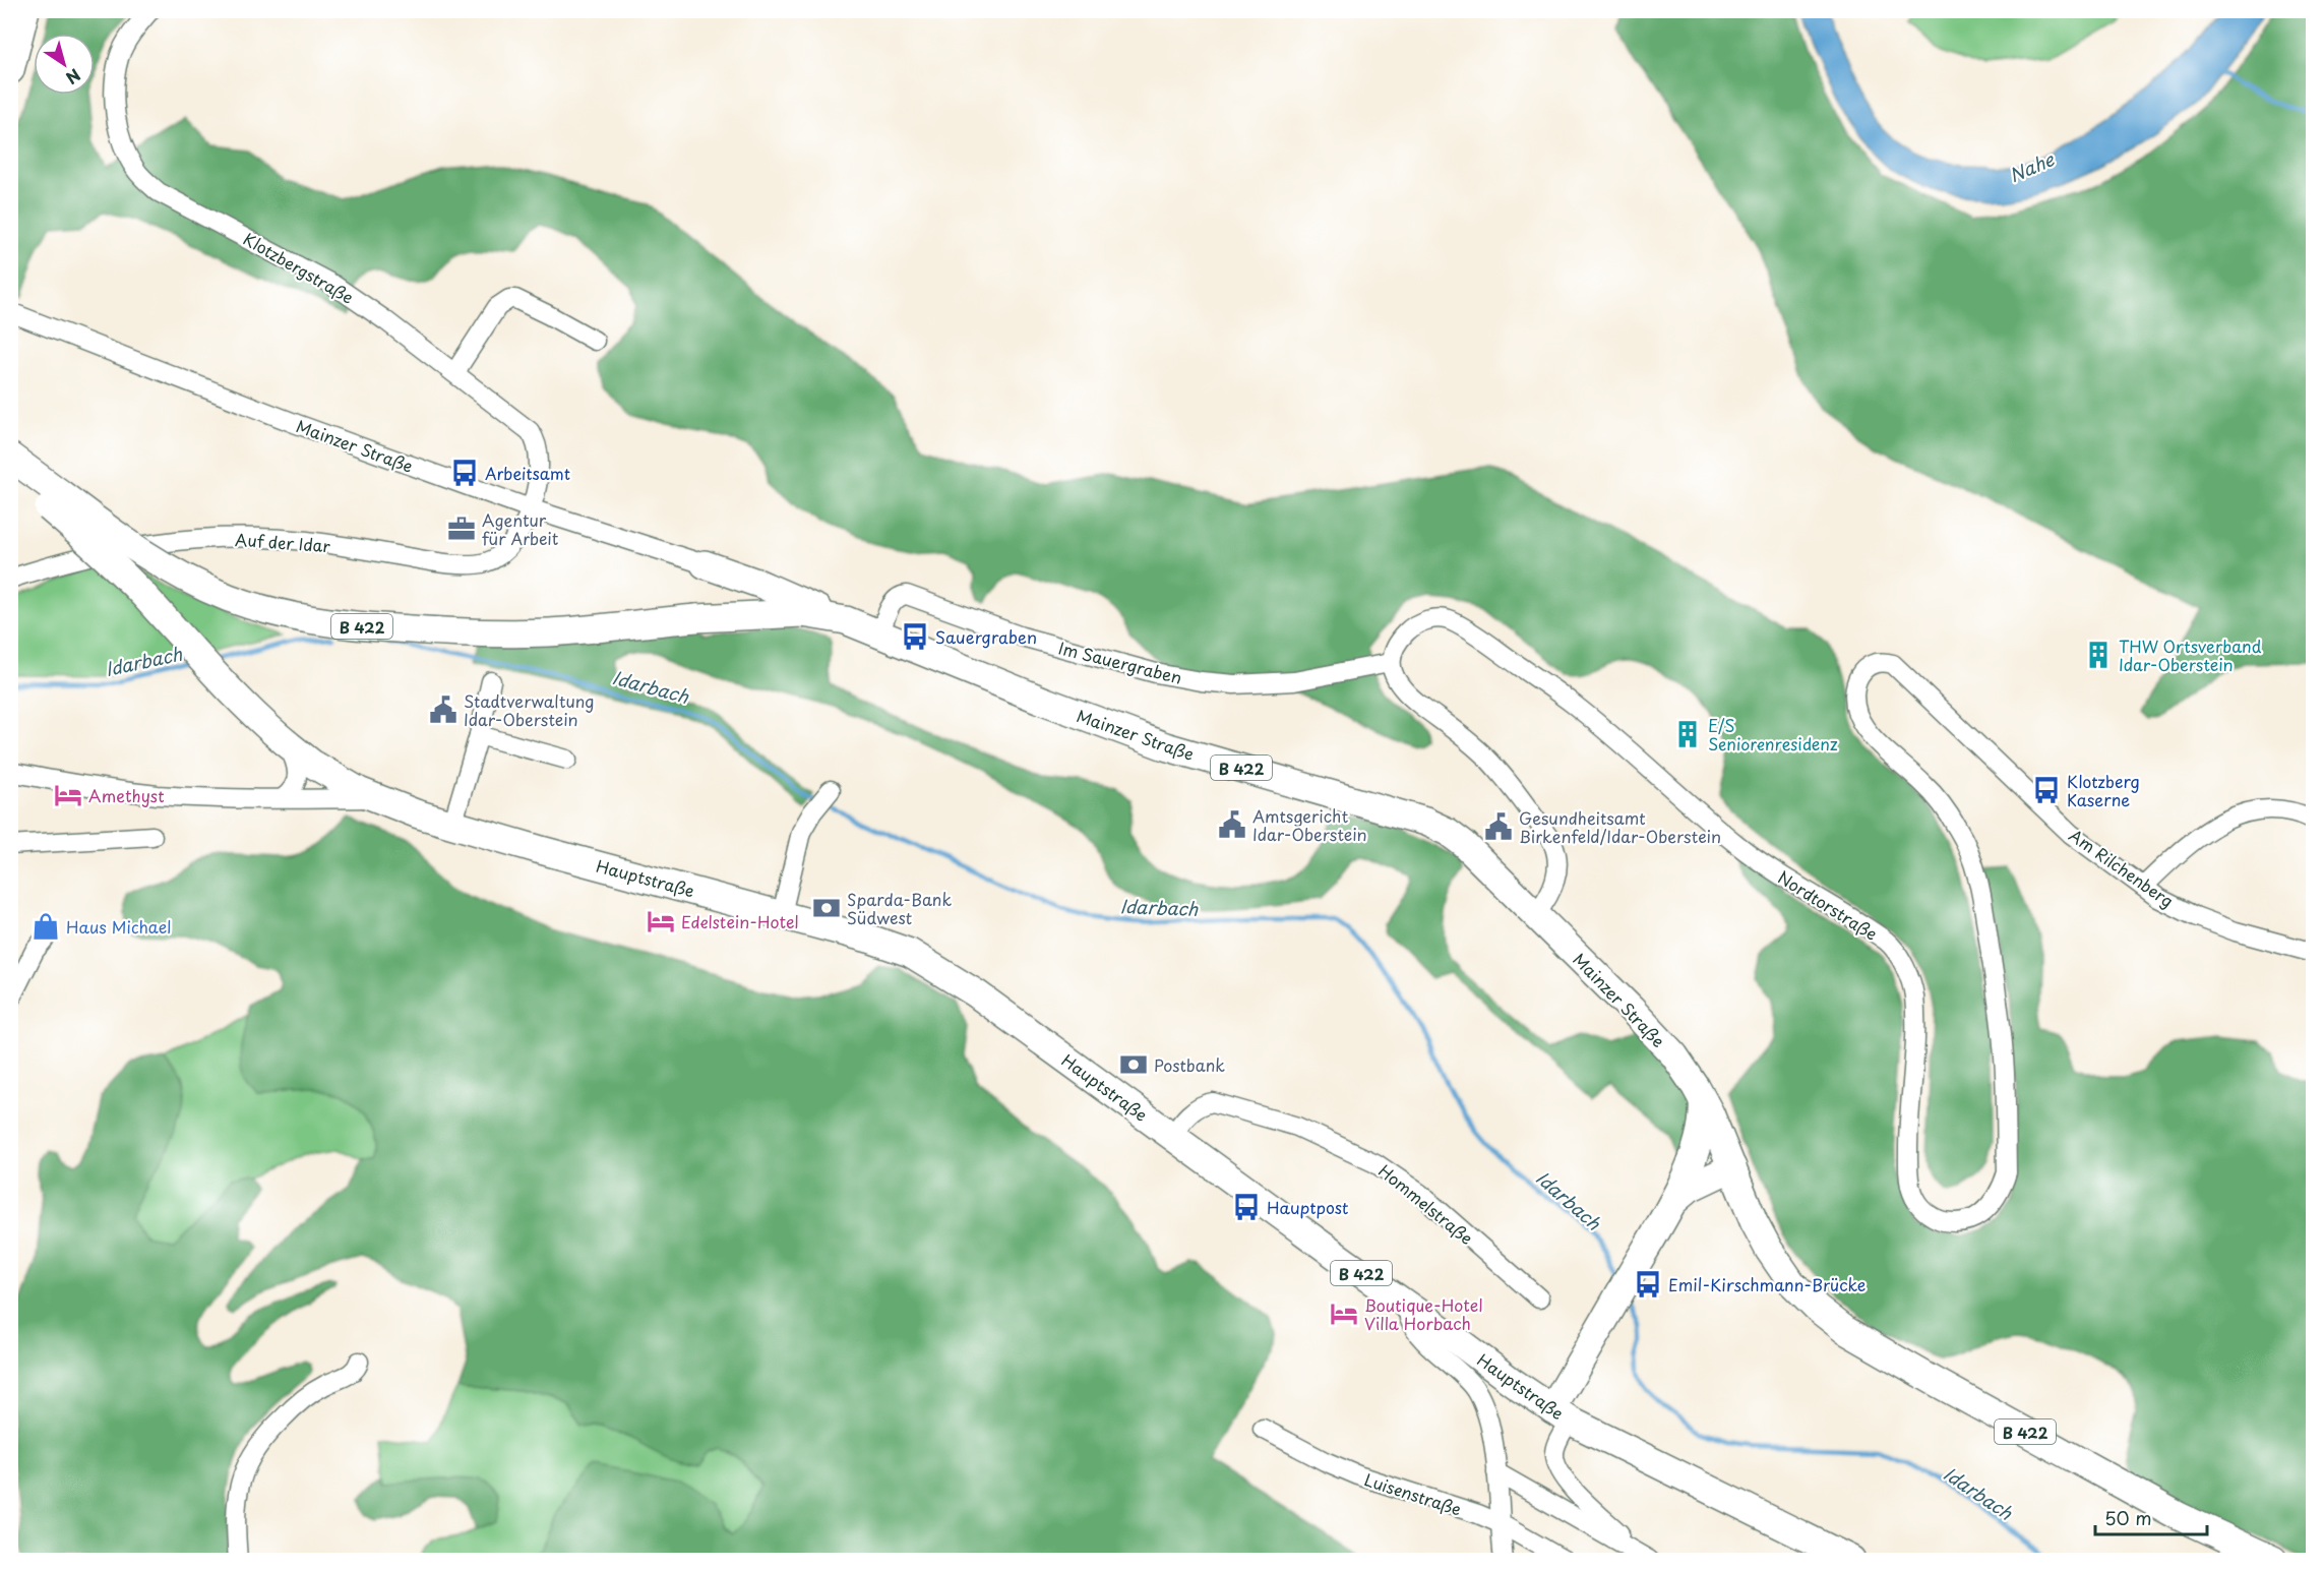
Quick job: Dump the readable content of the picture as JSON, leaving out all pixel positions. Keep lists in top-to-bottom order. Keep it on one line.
{"streets":{"main road":["Mainzer Straße","B 422","Hauptstraße"],"street":["Klotzbergstraße","Auf der Idar","Im Sauergraben","Am Rilchenberg","Nordtorstraße","Hommelstraße","Luisenstraße"]},"crossings":[["Klotzbergstraße","Mainzer Straße"],["Klotzbergstraße","Auf der Idar"],["Mainzer Straße","Auf der Idar"],["Mainzer Straße","B 422"],["Mainzer Straße","Im Sauergraben"],["B 422","Hauptstraße"],["Im Sauergraben","Nordtorstraße"],["Am Rilchenberg","Nordtorstraße"],["Hauptstraße","Hommelstraße"]],"water":["Nahe","Idarbach"],"places":{"bus stop":["Arbeitsamt","Sauergraben","Klotzberg Kaserne","Hauptpost","Emil-Kirschmann-Brücke"],"office":["Agentur für Arbeit"],"building":["THW Ortsverband Idar-Oberstein","E/S Seniorenresidenz"],"public building":["Stadtverwaltung Idar-Oberstein","Amtsgericht Idar-Oberstein","Gesundheitsamt Birkenfeld/Idar-Oberstein"],"hotel":["Amethyst","Edelstein-Hotel","Boutique-Hotel Villa Horbach"],"bank":["Sparda-Bank Südwest","Postbank"],"shop":["Haus Michael"]},"scale_bar":"50 m","north":"bottom right"}
